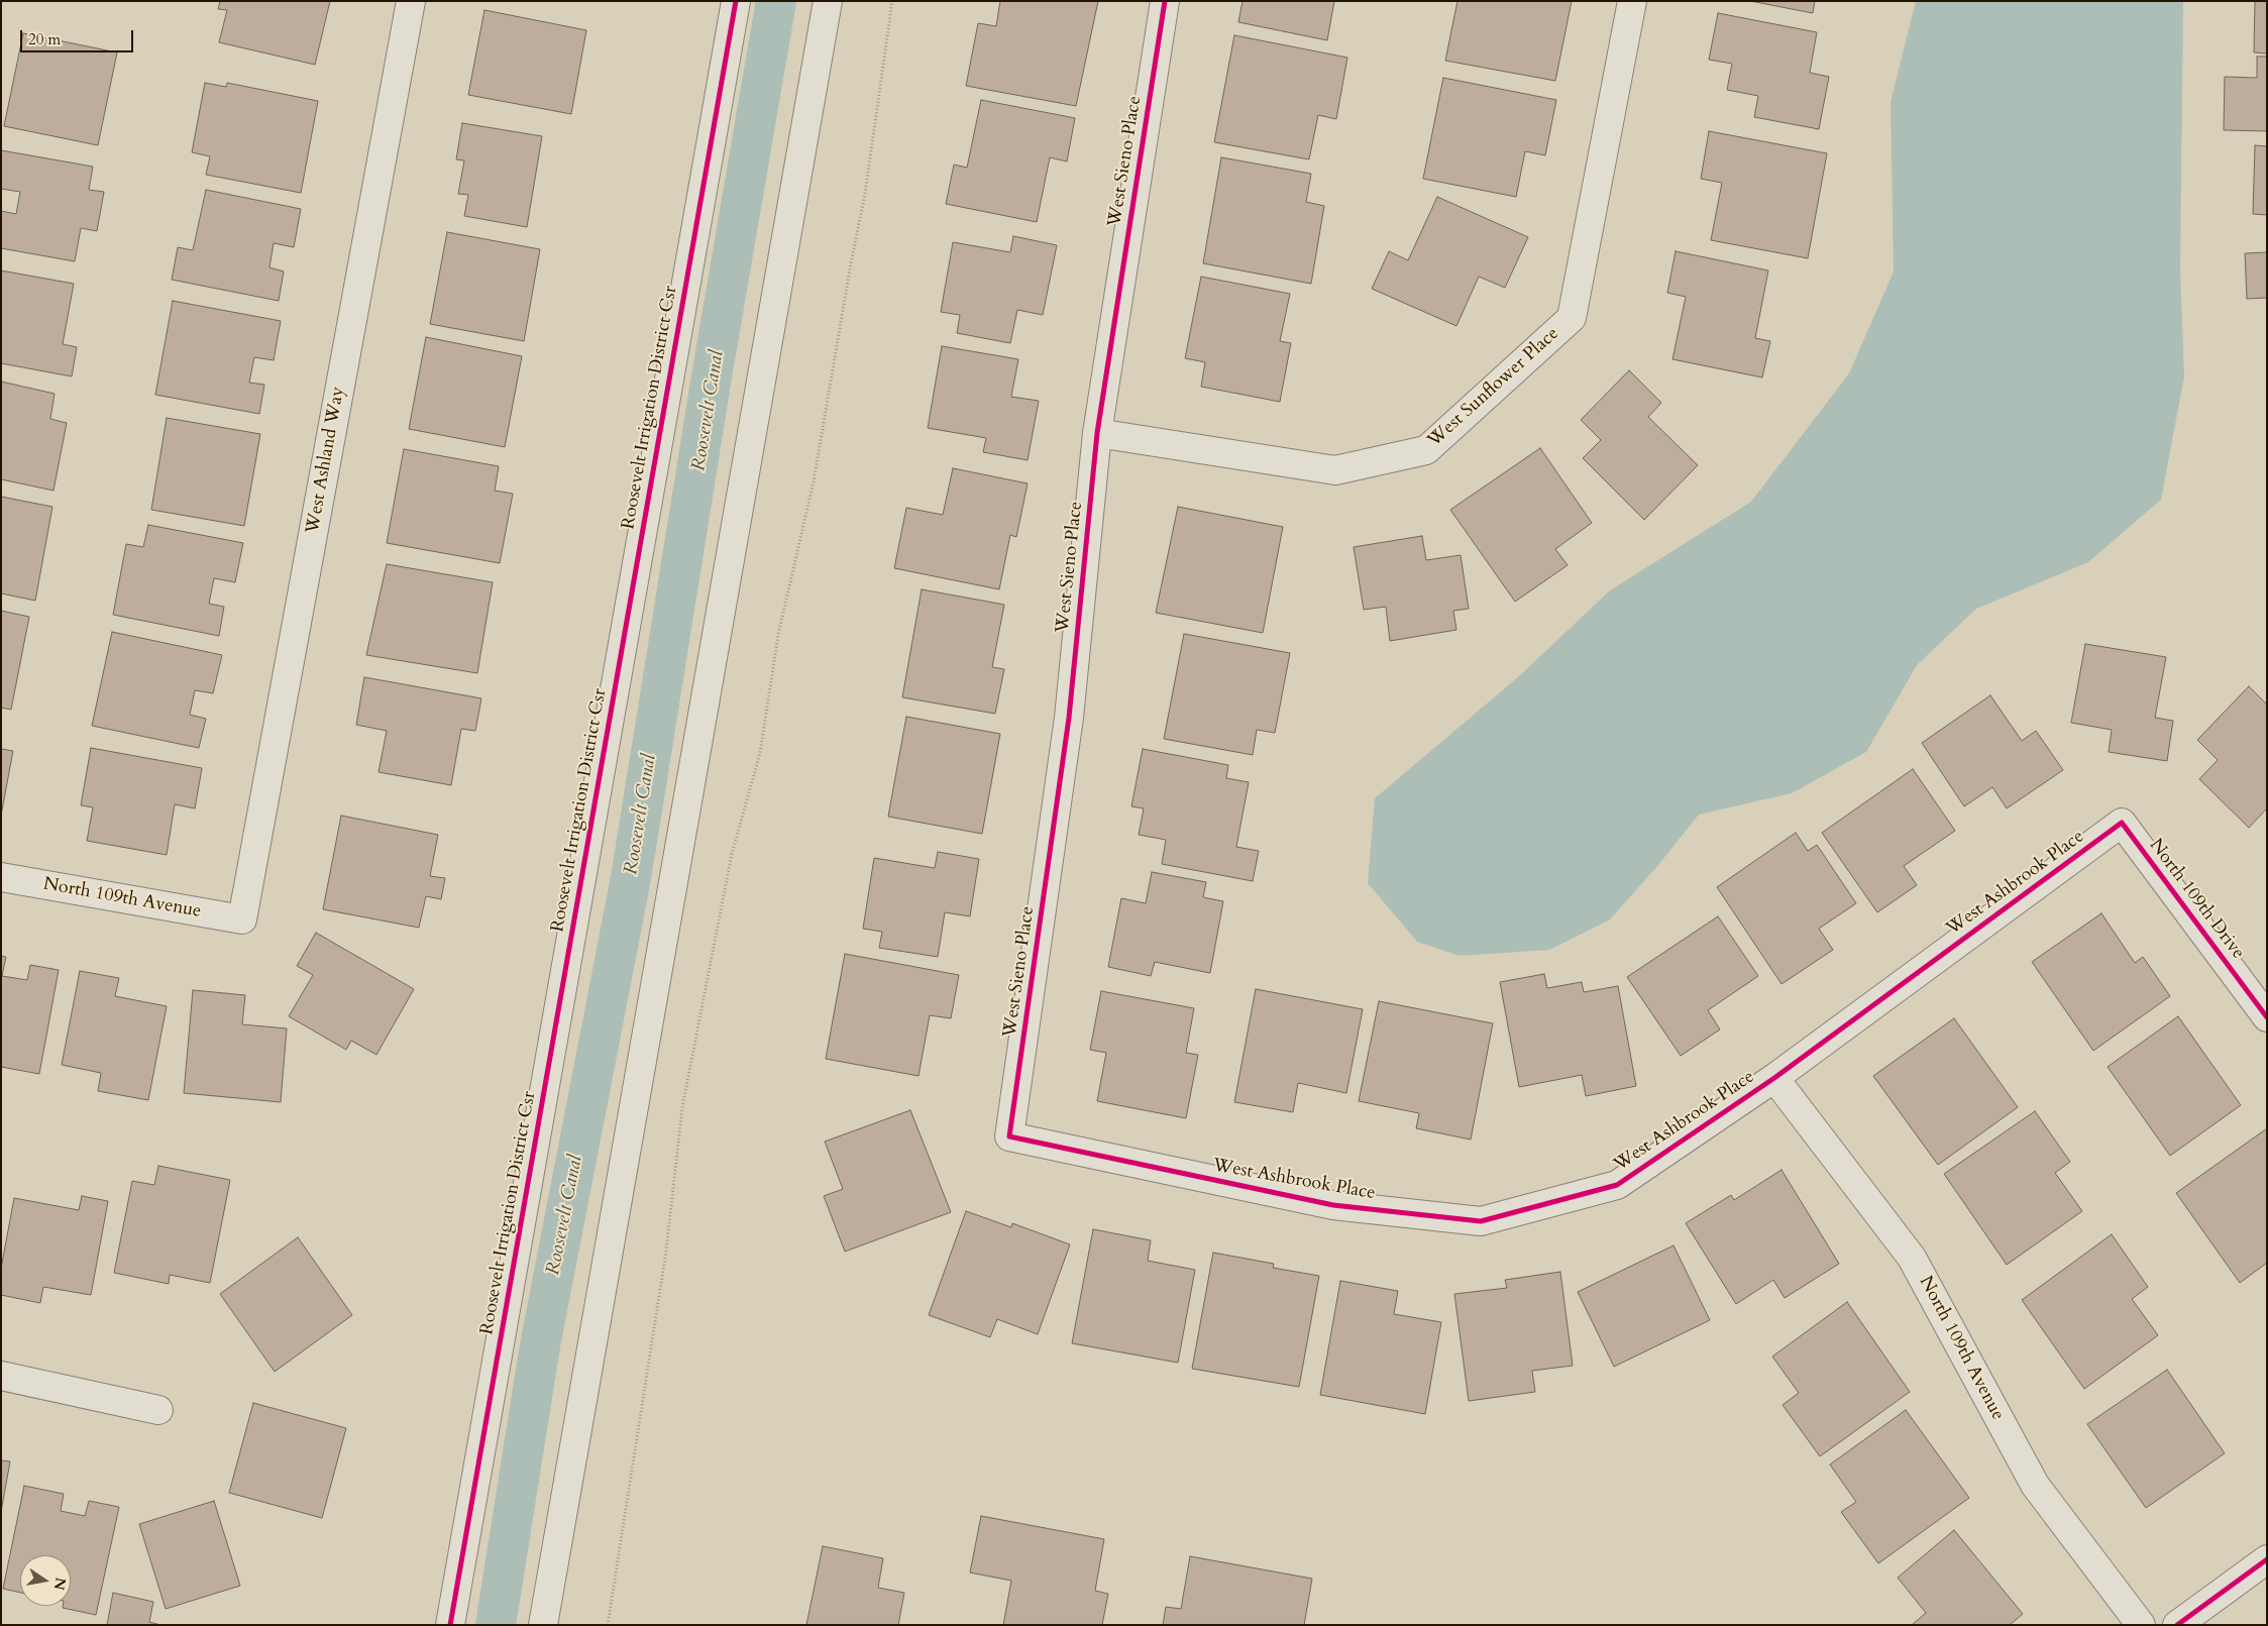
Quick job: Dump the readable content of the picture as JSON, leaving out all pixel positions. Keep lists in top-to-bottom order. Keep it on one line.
{"streets":{"street":["West Sieno Place","West Sunflower Place","Roosevelt Irrigation District Csr","West Ashland Way","West Ashbrook Place","North 109th Avenue","North 109th Drive"]},"crossings":[["West Sieno Place","West Sunflower Place"],["West Sieno Place","West Ashbrook Place"],["West Ashland Way","North 109th Avenue"],["West Ashbrook Place","North 109th Avenue"],["West Ashbrook Place","North 109th Drive"]],"water":["Roosevelt Canal"],"scale_bar":"20 m","north":"right"}
